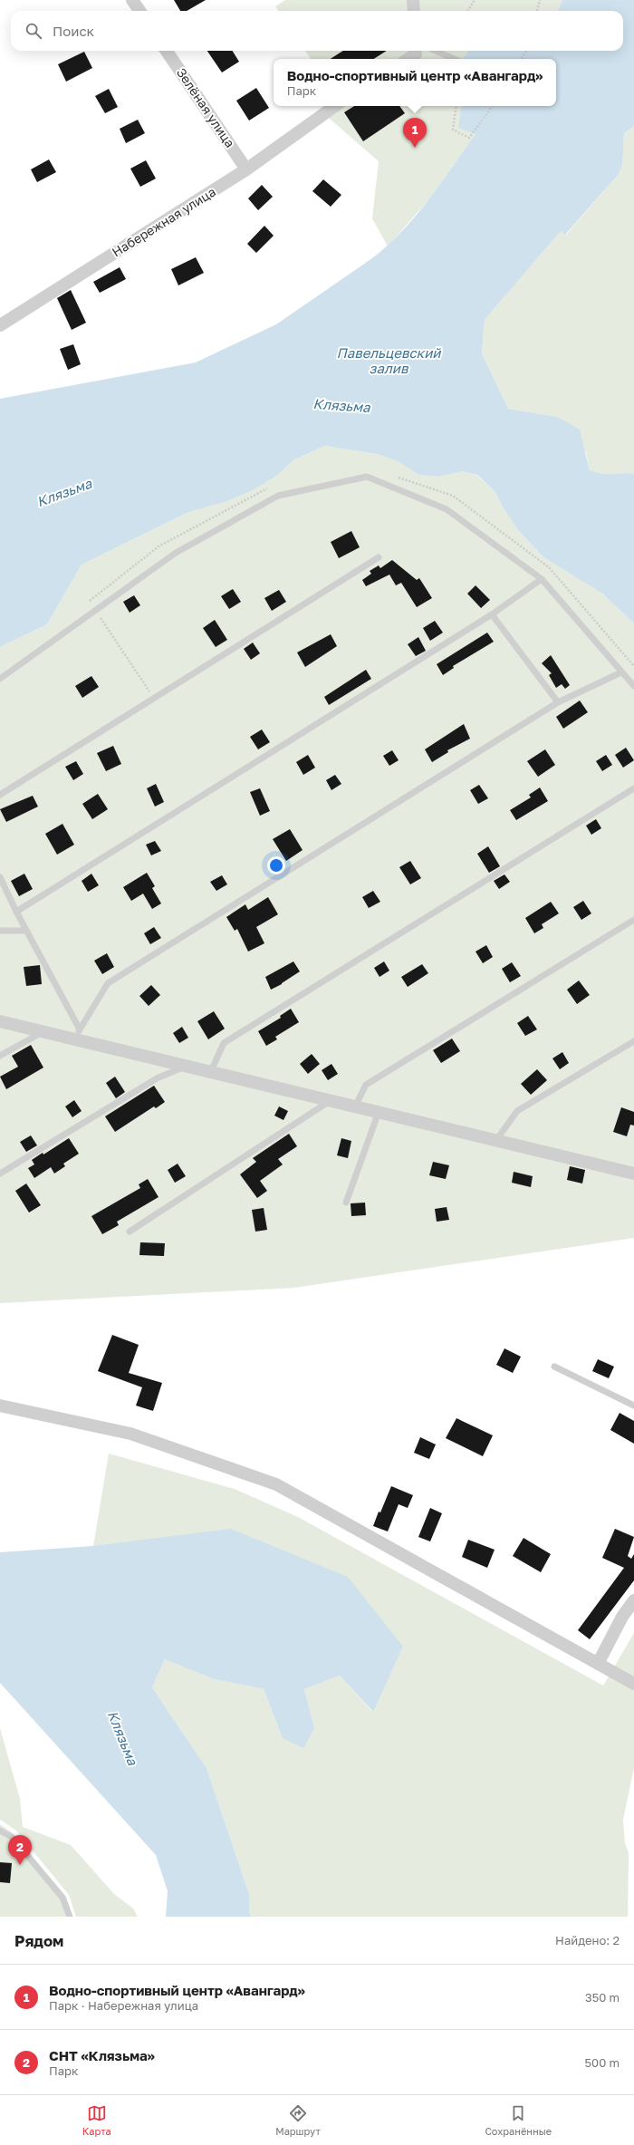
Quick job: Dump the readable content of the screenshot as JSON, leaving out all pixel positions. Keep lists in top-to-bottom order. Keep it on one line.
{"streets":{"street":["Зелёная улица","Набережная улица"]},"crossings":[["Зелёная улица","Набережная улица"]],"water":["Павельцевский залив","Клязьма"],"page":{"search":"Поиск","popup":["Водно-спортивный центр «Авангард»","Парк"],"pins":["1","2"],"heading":["Рядом","Найдено: 2"],"list":[{"mark":"1","name":"Водно-спортивный центр «Авангард»","note":"Парк · Набережная улица","value":"350 m"},{"mark":"2","name":"СНТ «Клязьма»","note":"Парк","value":"500 m"}],"nav":["Карта","Маршрут","Сохранённые"]}}
